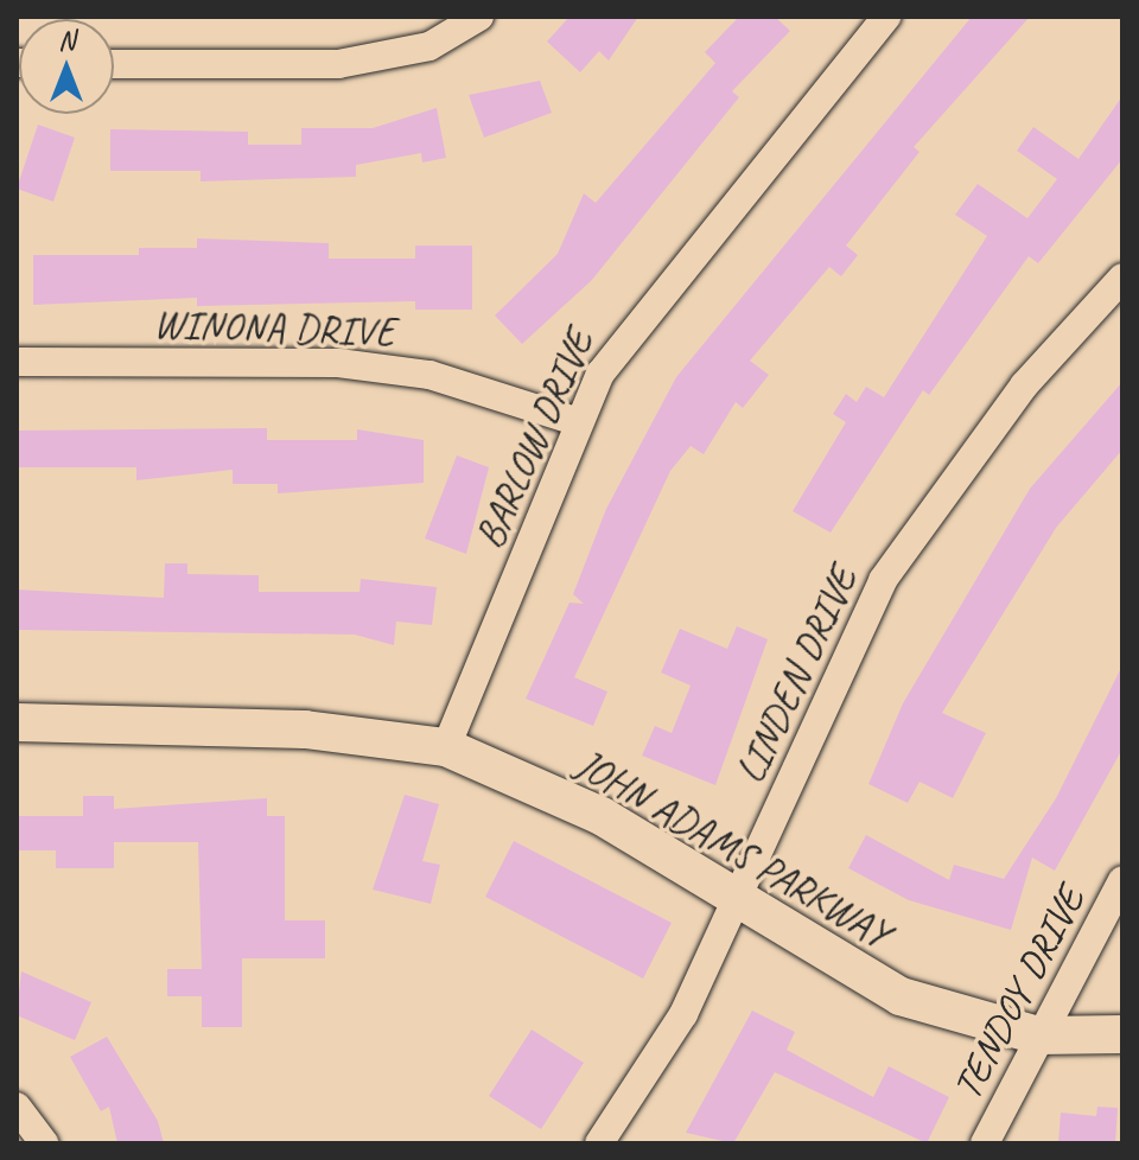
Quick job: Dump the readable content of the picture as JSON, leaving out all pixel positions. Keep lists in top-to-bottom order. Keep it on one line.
{"streets":{"street":["WINONA DRIVE","BARLOW DRIVE","LINDEN DRIVE","JOHN ADAMS PARKWAY","TENDOY DRIVE"]},"crossings":[["WINONA DRIVE","BARLOW DRIVE"],["BARLOW DRIVE","JOHN ADAMS PARKWAY"],["LINDEN DRIVE","JOHN ADAMS PARKWAY"],["JOHN ADAMS PARKWAY","TENDOY DRIVE"]],"north":"top"}
